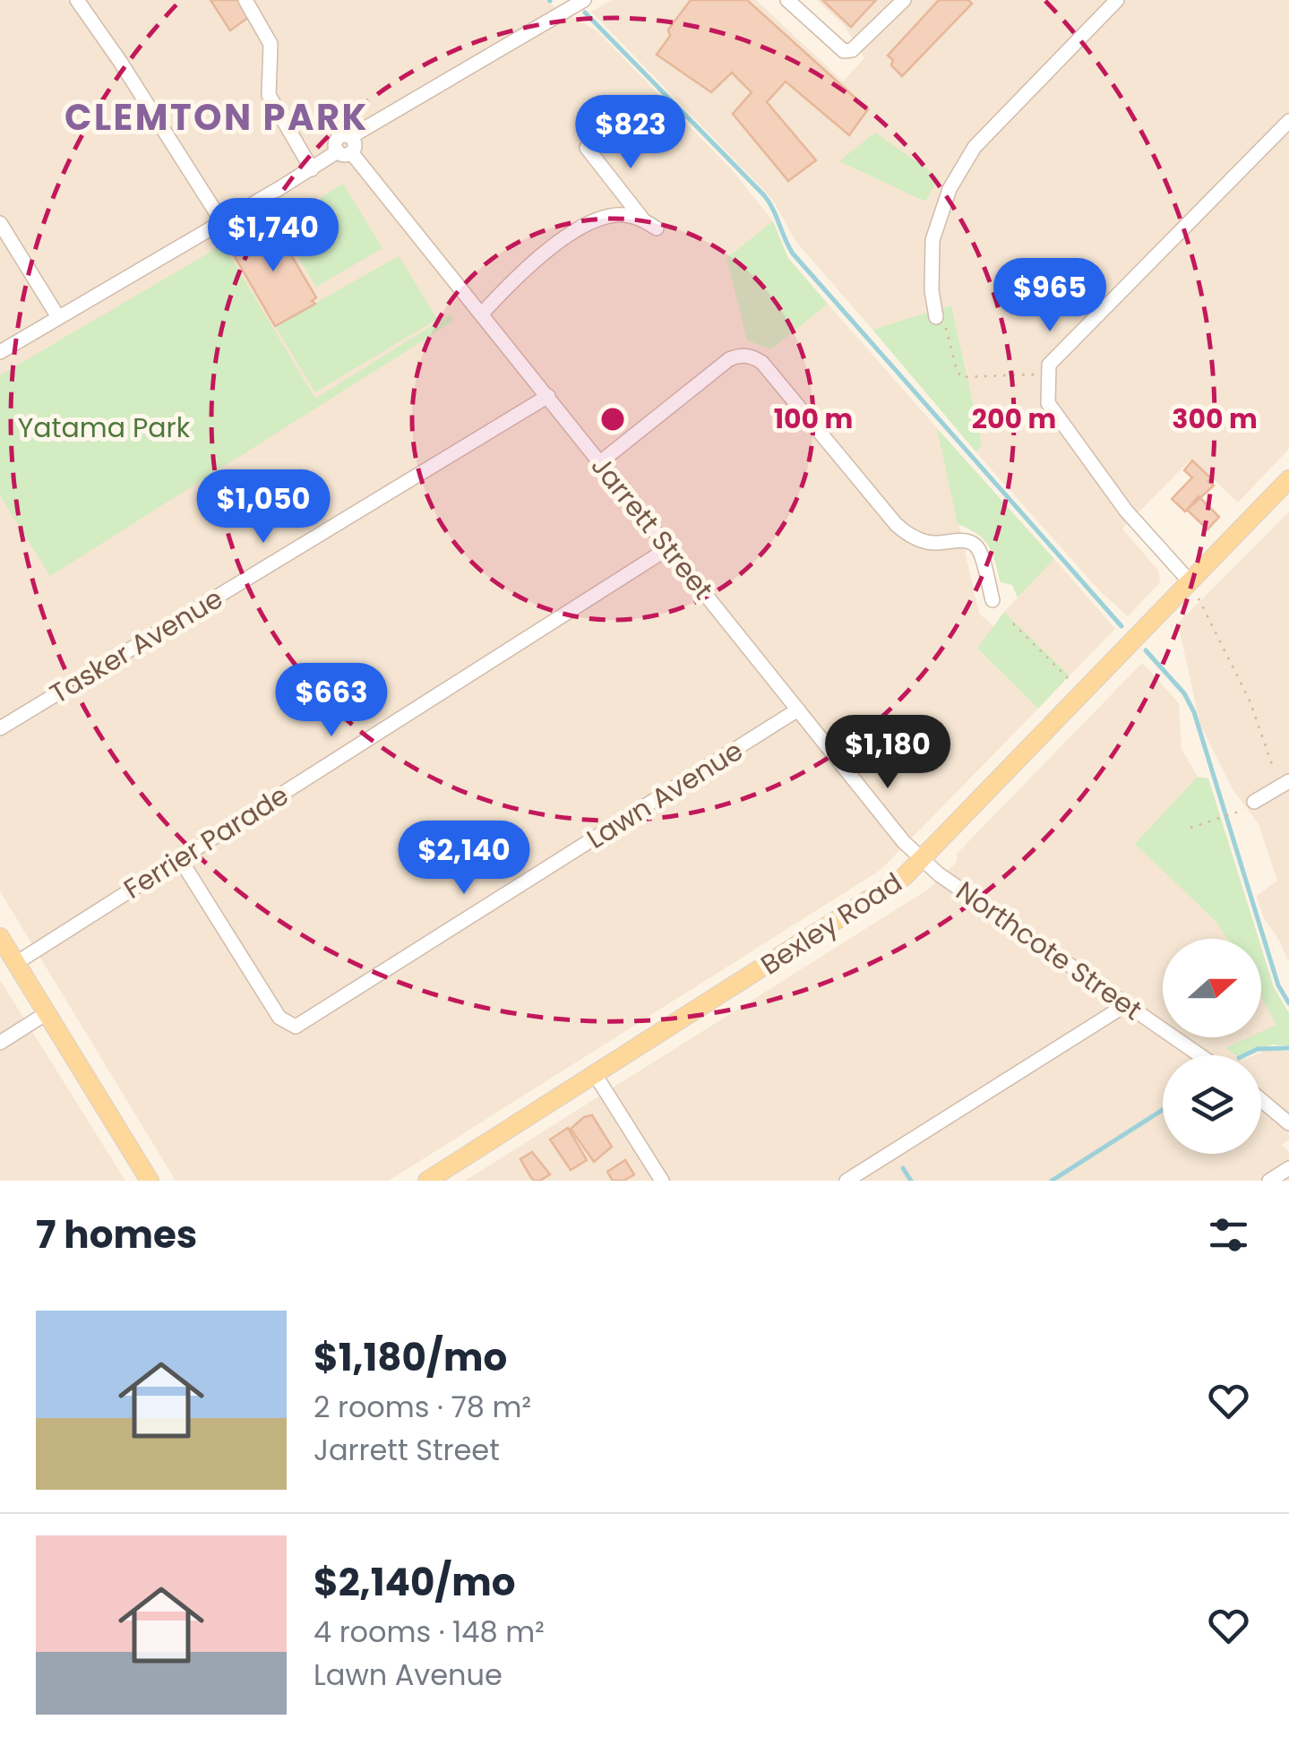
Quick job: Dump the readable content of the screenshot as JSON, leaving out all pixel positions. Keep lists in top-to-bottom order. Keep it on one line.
{"streets":{"main road":["Bexley Road"],"street":["Jarrett Street","Tasker Avenue","Lawn Avenue","Ferrier Parade","Northcote Street"]},"crossings":[["Jarrett Street","Tasker Avenue"],["Jarrett Street","Lawn Avenue"],["Jarrett Street","Ferrier Parade"],["Jarrett Street","Bexley Road"],["Jarrett Street","Northcote Street"],["Lawn Avenue","Ferrier Parade"],["Bexley Road","Northcote Street"]],"districts":["CLEMTON PARK"],"parks":["Yatama Park"],"north":"right","page":{"price":["$823","$1,740","$965","$1,050","$663","$1,180","$2,140"],"heading":"7 homes","list":[{"name":"$1,180/mo","note":"2 rooms · 78 m² · Jarrett Street"},{"name":"$2,140/mo","note":"4 rooms · 148 m² · Lawn Avenue"}]},"rings":["100 m","200 m","300 m"]}
